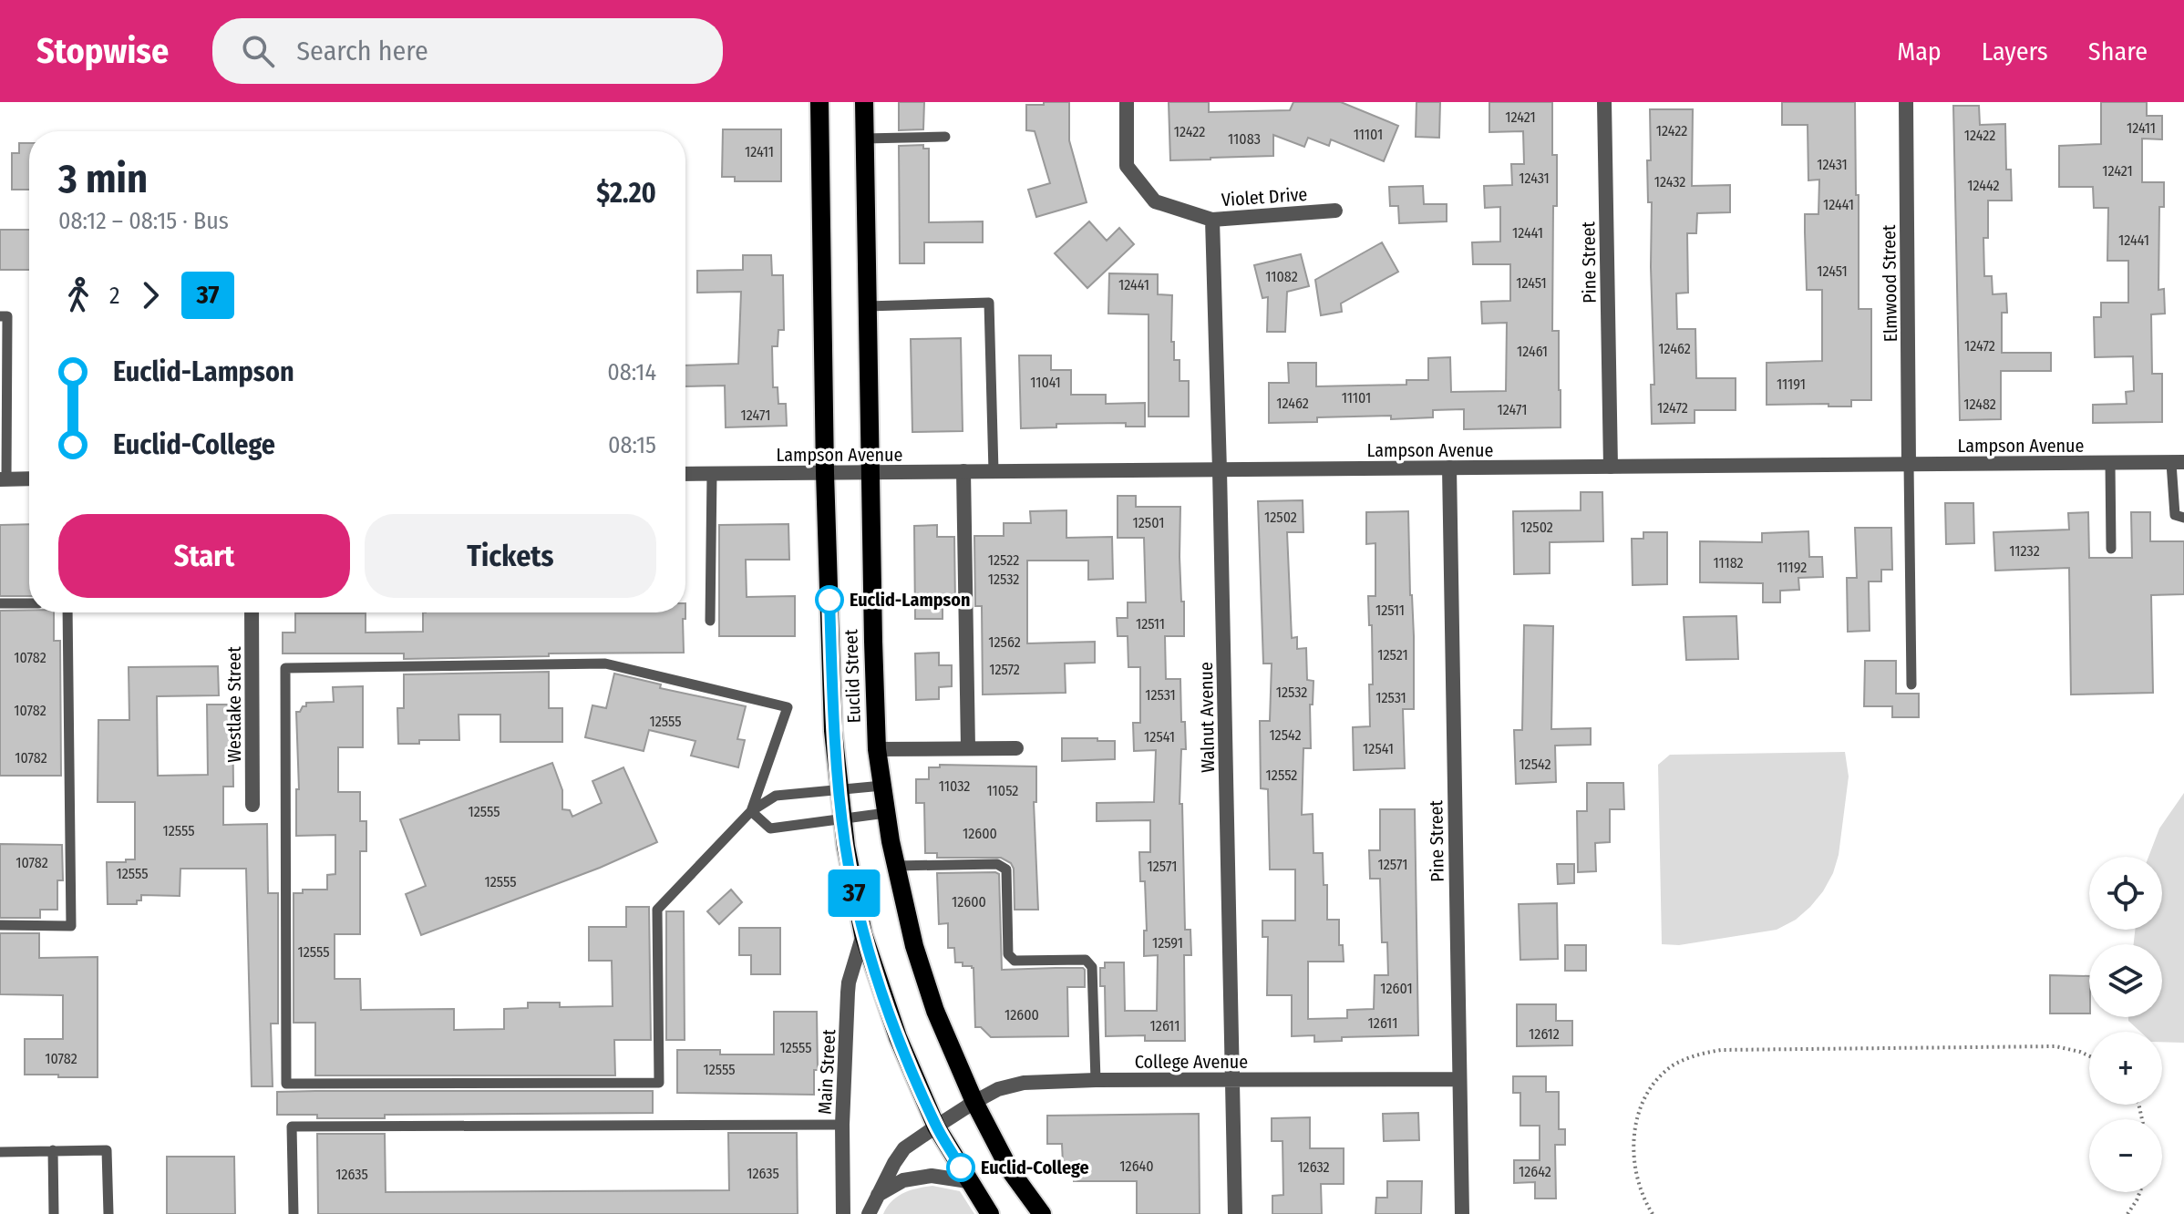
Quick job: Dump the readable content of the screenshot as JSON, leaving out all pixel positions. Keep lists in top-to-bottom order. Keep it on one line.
{"streets":{"main road":["Euclid Street"],"street":["Violet Drive","Pine Street","Elmwood Street","Lampson Avenue","Westlake Street","Walnut Avenue","College Avenue","Main Street"]},"crossings":[["Violet Drive","Walnut Avenue"],["Pine Street","Lampson Avenue"],["Pine Street","College Avenue"],["Elmwood Street","Lampson Avenue"],["Lampson Avenue","Euclid Street"],["Lampson Avenue","Walnut Avenue"],["Euclid Street","College Avenue"],["Euclid Street","Main Street"],["Walnut Avenue","College Avenue"]],"places":["Euclid-Lampson","Euclid-College"],"lines":["bus line 37"],"house_numbers":["12421","12411","12422","12422","11101","12422","11083","12411","12431","12421","12431","12432","12442","12441","12441","12441","12451","11082","12451","12441","12472","12462","12461","11041","11191","11101","12462","12482","12472","12471","12471","12502","12501","12502","11232","12522","11182","11192","12532","12511","12511","12562","12521","10782","12572","12532","12531","12531","10782","12555","12542","12541","12541","10782","12542","12552","11032","11052","12555","12555","12600","10782","12571","12571","12555","12555","12600","12591","12555","12601","12600","12611","12611","12612","12555","10782","12555","12640","12632","12642","12635","12635"],"page":{"header":"Stopwise","search":"Search here","nav":["Map","Layers","Share"],"on_map":"37","heading":["3 min","08:12 – 08:15 · Bus","$2.20"],"legs":["2","37"],"list":[{"name":"Euclid-Lampson","value":"08:14"},{"name":"Euclid-College","value":"08:15"}],"buttons":["Start","Tickets"],"map_buttons":["+","−"]}}
